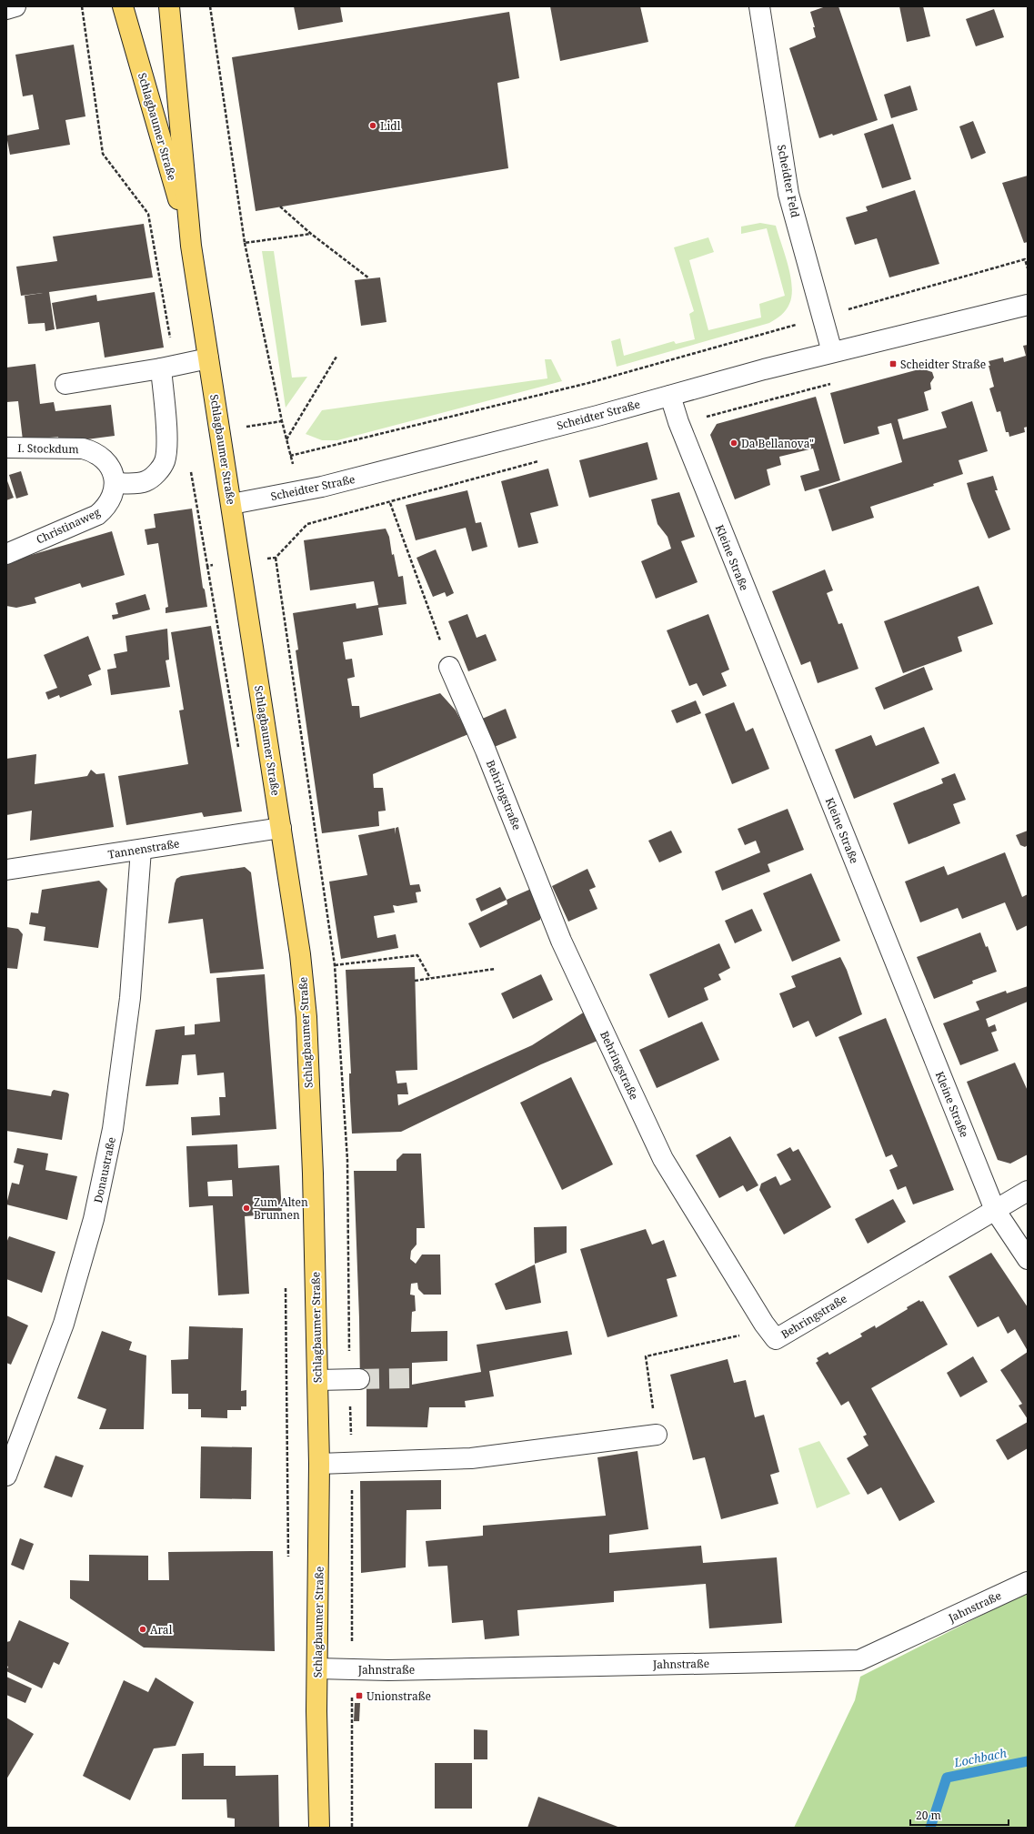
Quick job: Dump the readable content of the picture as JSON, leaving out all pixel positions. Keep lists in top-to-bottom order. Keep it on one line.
{"streets":{"main road":["Schlagbaumer Straße"],"street":["Scheidter Feld","Scheidter Straße","I. Stockdum","Christinaweg","Kleine Straße","Behringstraße","Tannenstraße","Donaustraße","Jahnstraße"]},"crossings":[["Schlagbaumer Straße","Scheidter Straße"],["Schlagbaumer Straße","Tannenstraße"],["Schlagbaumer Straße","Jahnstraße"],["Scheidter Feld","Scheidter Straße"],["Scheidter Straße","Kleine Straße"],["I. Stockdum","Christinaweg"],["Kleine Straße","Behringstraße"],["Tannenstraße","Donaustraße"]],"water":["Lochbach"],"places":{"other":["Lidl","Da Bellanova\"","Zum Alten Brunnen","Aral"],"transit":["Scheidter Straße","Unionstraße"]},"scale_bar":"20 m"}
